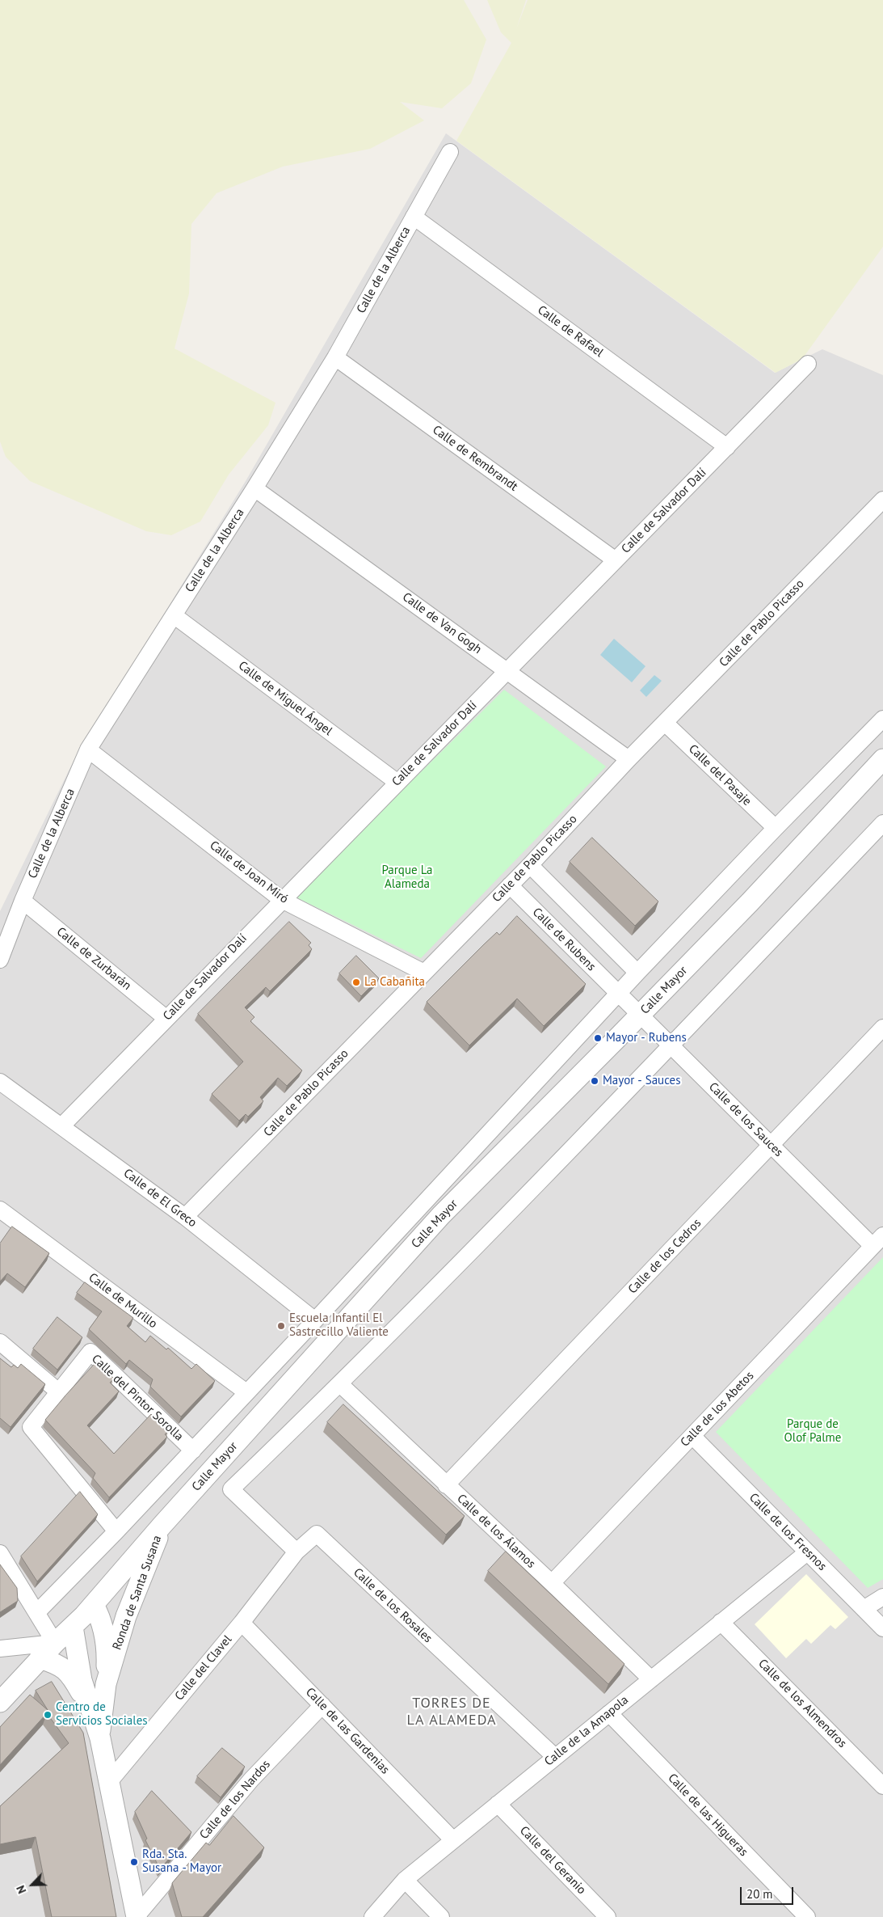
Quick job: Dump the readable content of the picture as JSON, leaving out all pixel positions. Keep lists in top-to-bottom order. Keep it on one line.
{"streets":{"street":["Calle de la Alberca","Calle de Rafael","Calle de Rembrandt","Calle de Salvador Dalí","Calle de Van Gogh","Calle de Pablo Picasso","Calle de Miguel Ángel","Calle del Pasaje","Calle de Joan Miró","Calle de Rubens","Calle de Zurbarán","Calle Mayor","Calle de los Sauces","Calle de El Greco","Calle de los Cedros","Calle de Murillo","Calle del Pintor Sorolla","Calle de los Abetos","Calle de los Álamos","Calle de los Fresnos","Ronda de Santa Susana","Calle de los Rosales","Calle del Clavel","Calle de los Almendros","Calle de las Gardenias","Calle de la Amapola","Calle de los Nardos","Calle de las Higueras","Calle del Geranio"]},"crossings":[["Calle de la Alberca","Calle de Rafael"],["Calle de la Alberca","Calle de Rembrandt"],["Calle de la Alberca","Calle de Van Gogh"],["Calle de la Alberca","Calle de Miguel Ángel"],["Calle de la Alberca","Calle de Joan Miró"],["Calle de la Alberca","Calle de Zurbarán"],["Calle de Rafael","Calle de Salvador Dalí"],["Calle de Rembrandt","Calle de Salvador Dalí"],["Calle de Salvador Dalí","Calle de Van Gogh"],["Calle de Salvador Dalí","Calle de Miguel Ángel"],["Calle de Salvador Dalí","Calle de Joan Miró"],["Calle de Salvador Dalí","Calle de Zurbarán"],["Calle de Salvador Dalí","Calle de El Greco"],["Calle de Van Gogh","Calle de Pablo Picasso"],["Calle de Pablo Picasso","Calle del Pasaje"],["Calle de Pablo Picasso","Calle de Joan Miró"],["Calle de Pablo Picasso","Calle de Rubens"],["Calle de Pablo Picasso","Calle de El Greco"],["Calle del Pasaje","Calle Mayor"],["Calle de Rubens","Calle Mayor"],["Calle de Rubens","Calle de los Sauces"],["Calle Mayor","Calle de los Sauces"],["Calle Mayor","Calle de El Greco"],["Calle Mayor","Calle de Murillo"],["Calle Mayor","Calle del Pintor Sorolla"],["Calle Mayor","Ronda de Santa Susana"],["Calle de los Sauces","Calle de los Cedros"],["Calle de los Sauces","Calle de los Abetos"],["Calle de los Cedros","Calle de los Álamos"],["Calle de los Abetos","Calle de los Álamos"],["Calle de los Abetos","Calle de los Fresnos"],["Calle de los Álamos","Calle de la Amapola"],["Calle de los Fresnos","Calle de la Amapola"],["Ronda de Santa Susana","Calle del Clavel"],["Ronda de Santa Susana","Calle de los Nardos"],["Calle de los Rosales","Calle del Clavel"],["Calle de los Rosales","Calle de la Amapola"],["Calle del Clavel","Calle de las Gardenias"],["Calle de los Almendros","Calle de la Amapola"],["Calle de las Gardenias","Calle de la Amapola"],["Calle de las Gardenias","Calle de los Nardos"],["Calle de la Amapola","Calle de las Higueras"],["Calle de la Amapola","Calle del Geranio"]],"districts":["TORRES DE LA ALAMEDA"],"parks":["Parque La Alameda","Parque de Olof Palme"],"places":["La Cabañita","Mayor - Rubens","Mayor - Sauces","Escuela Infantil El Sastrecillo Valiente","Centro de Servicios Sociales","Rda. Sta. Susana - Mayor"],"scale_bar":"20 m","north":"bottom left"}
